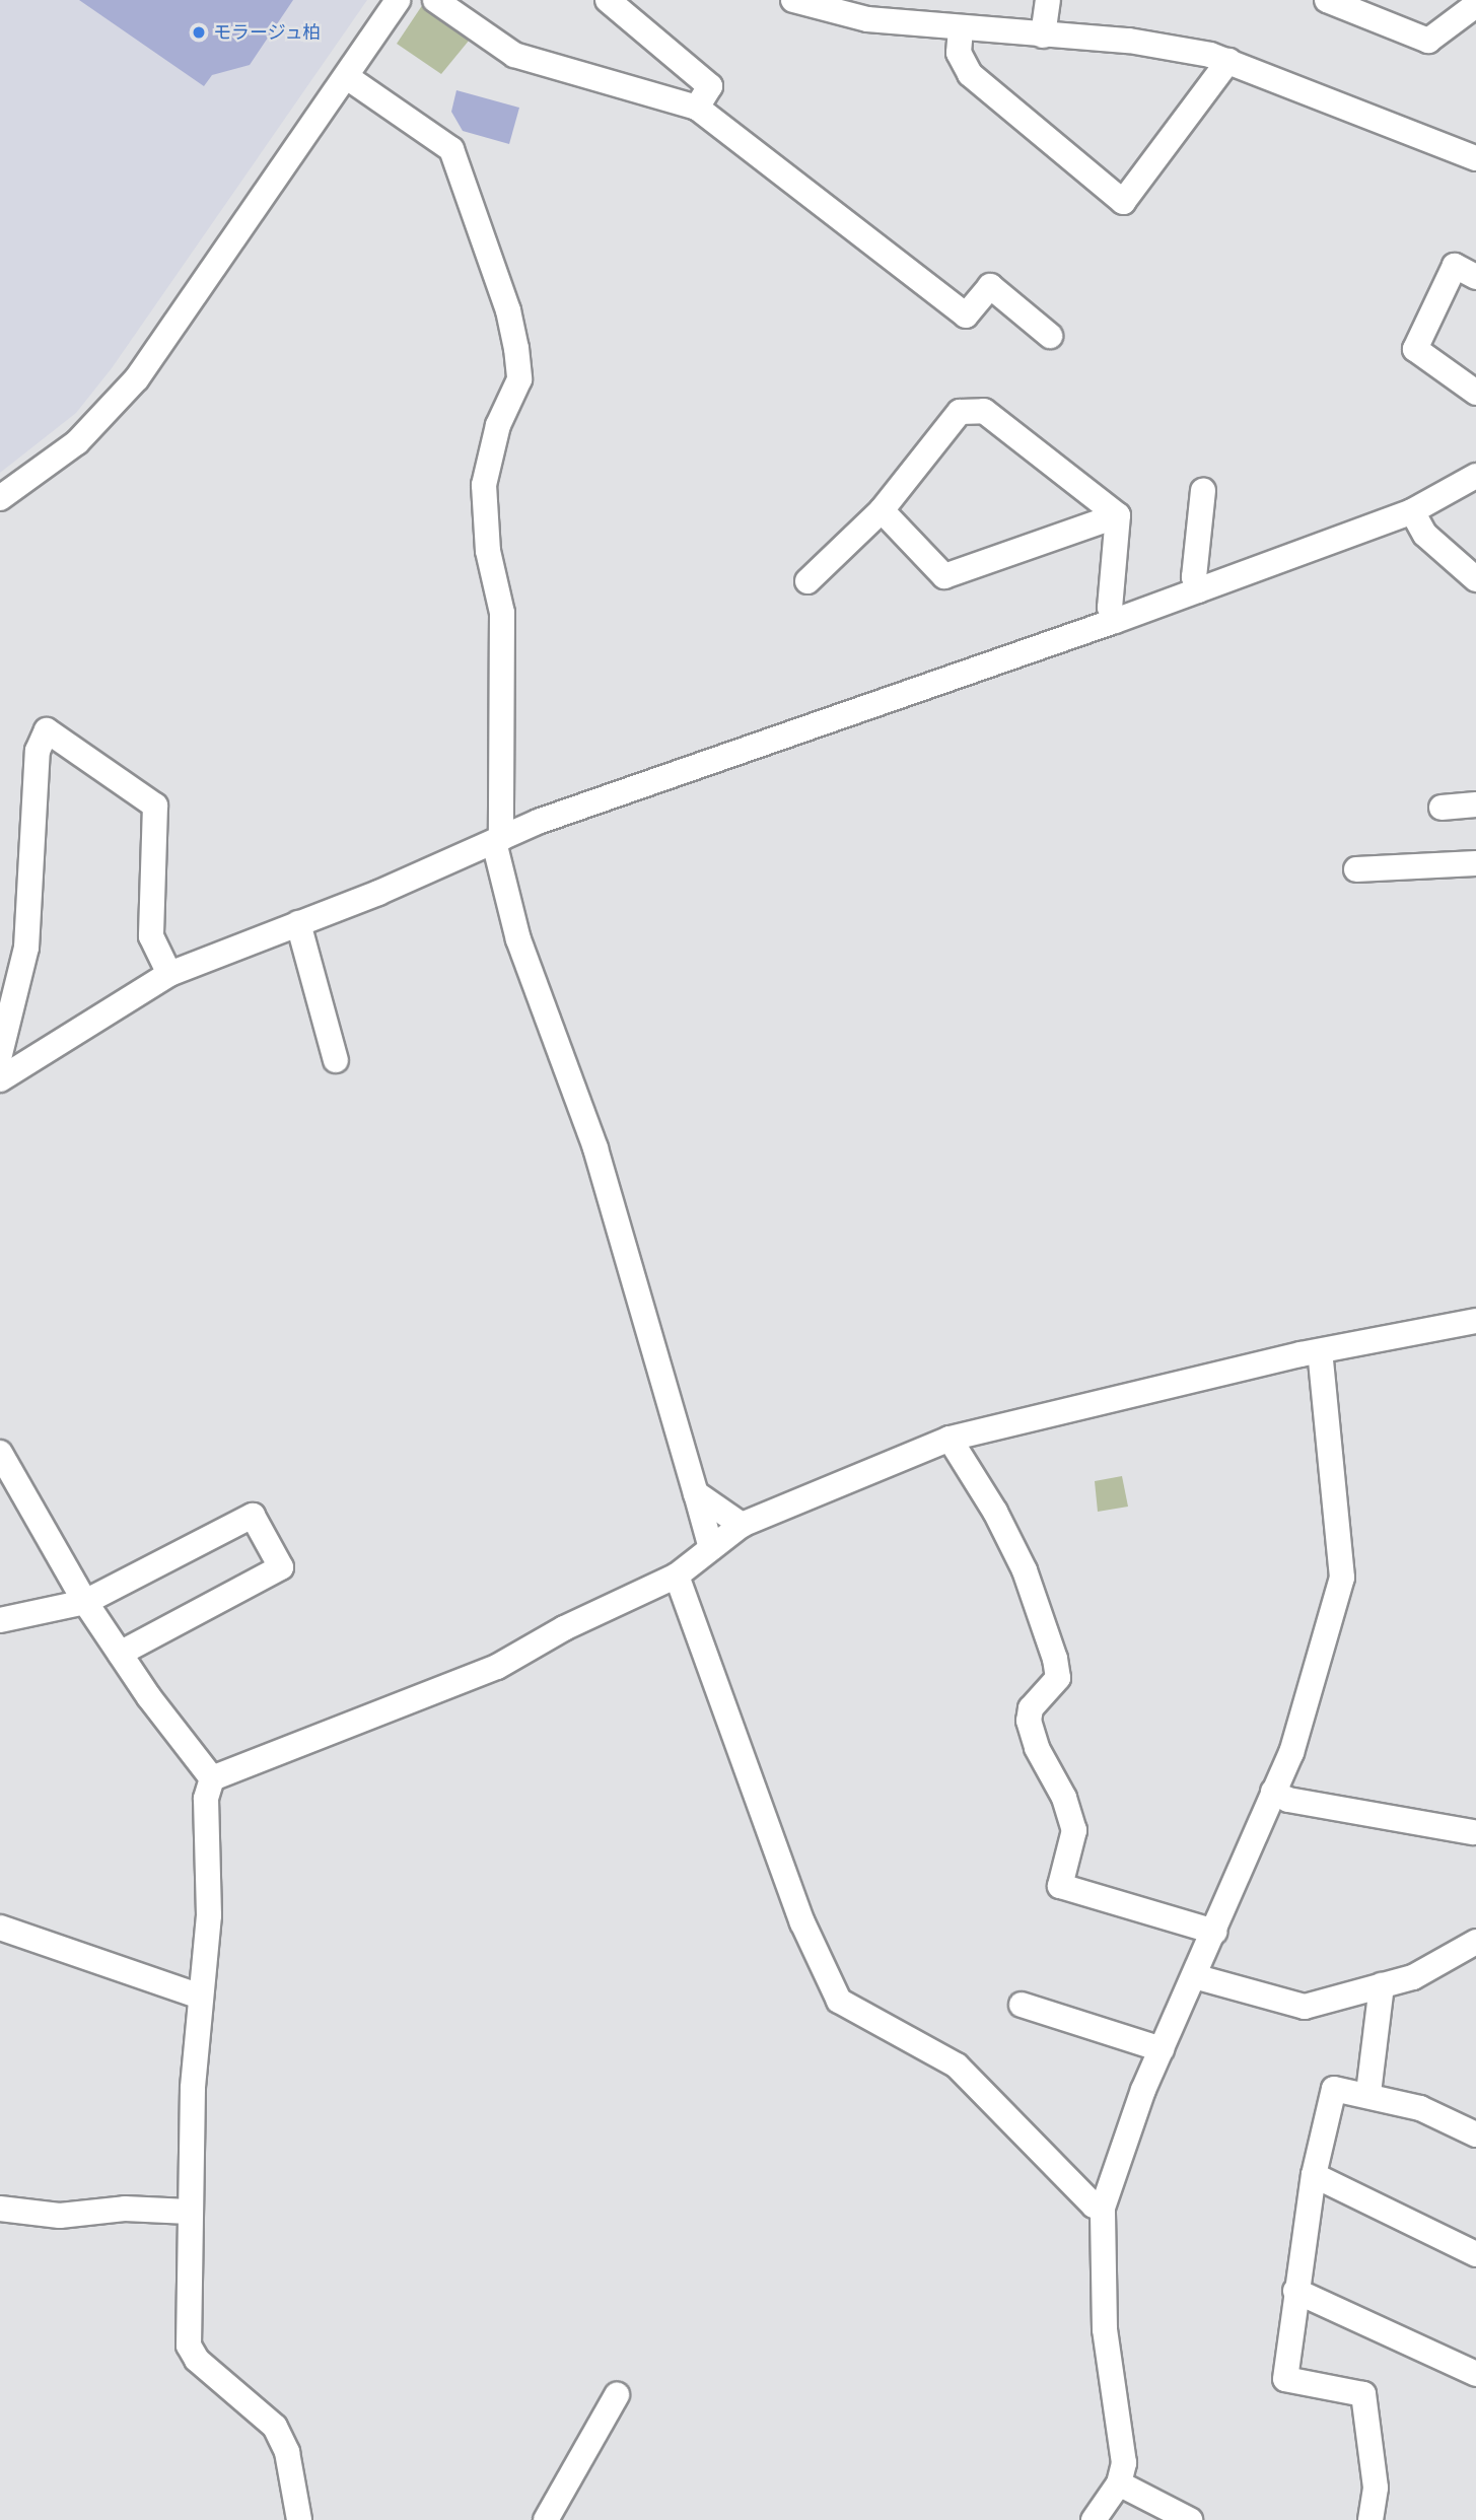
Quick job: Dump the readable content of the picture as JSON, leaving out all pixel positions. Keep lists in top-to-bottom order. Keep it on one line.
{"places":["モラージュ柏"]}
